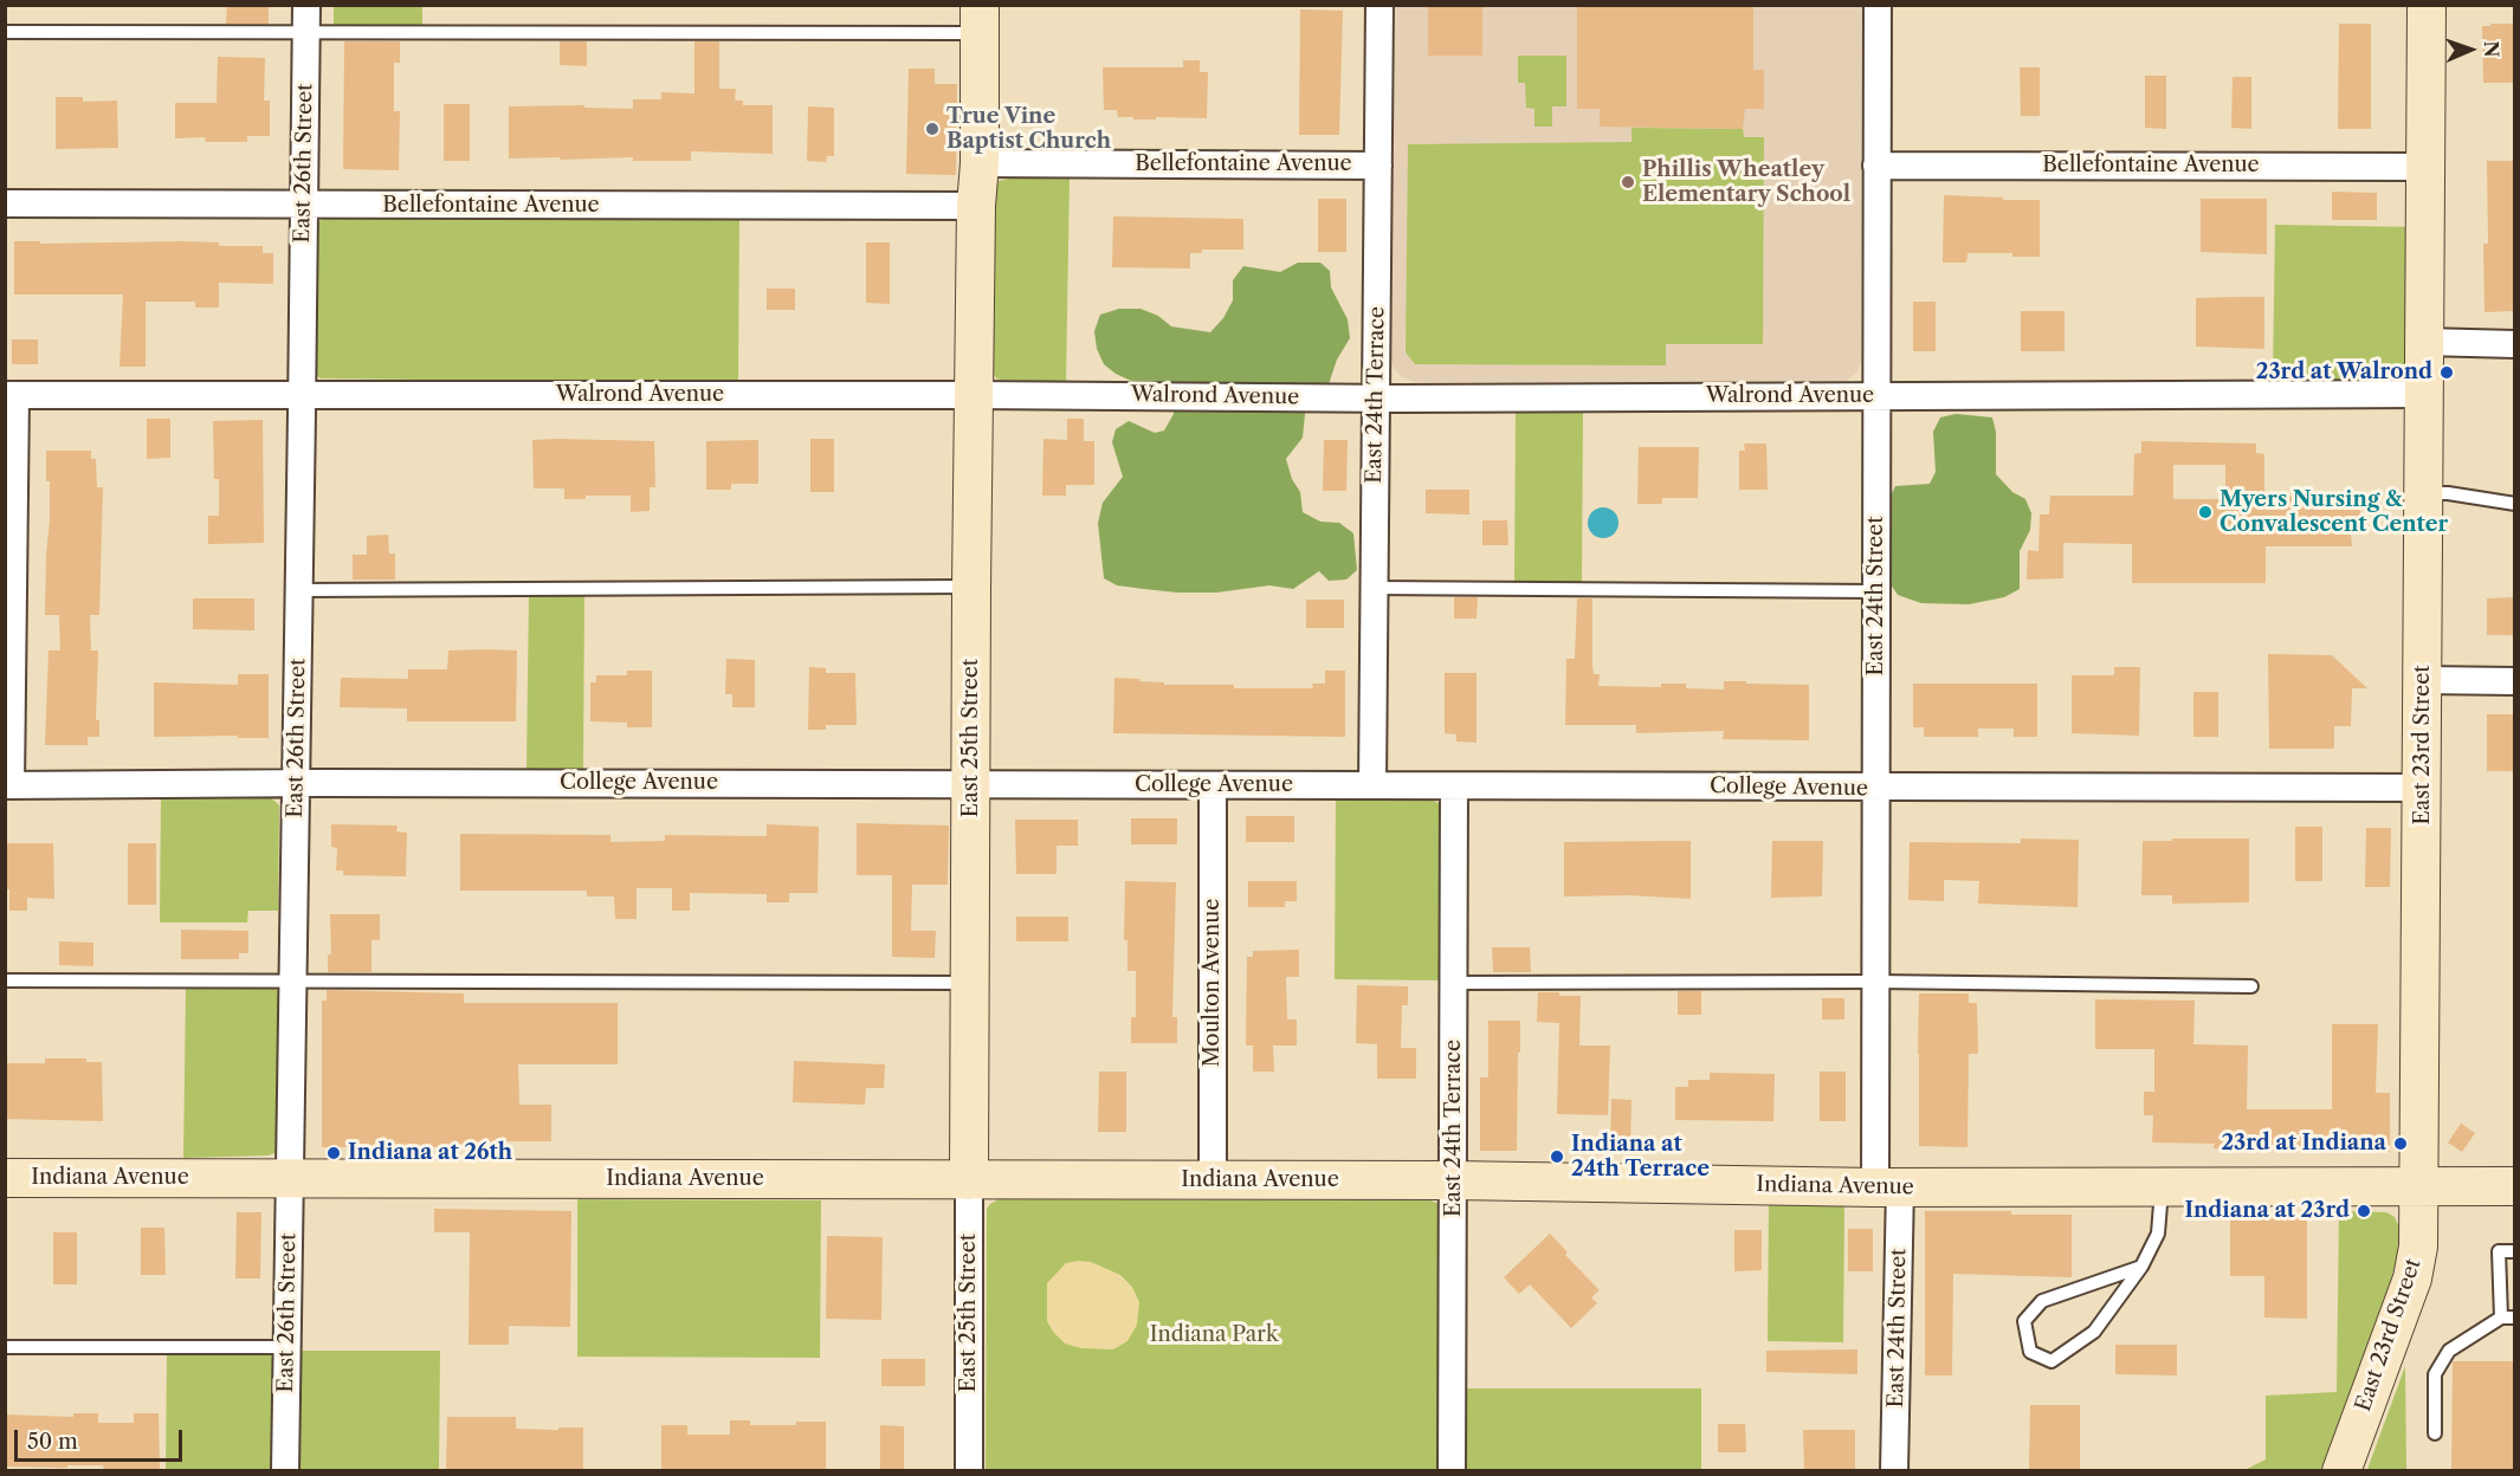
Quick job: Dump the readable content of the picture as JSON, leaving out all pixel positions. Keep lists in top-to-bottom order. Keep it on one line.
{"streets":{"street":["East 26th Street","Bellefontaine Avenue","Walrond Avenue","East 24th Terrace","East 24th Street","East 25th Street","East 23rd Street","College Avenue","Moulton Avenue","Indiana Avenue"]},"crossings":[["East 26th Street","Bellefontaine Avenue"],["East 26th Street","Walrond Avenue"],["East 26th Street","College Avenue"],["East 26th Street","Indiana Avenue"],["Bellefontaine Avenue","East 24th Terrace"],["Bellefontaine Avenue","East 24th Street"],["Bellefontaine Avenue","East 25th Street"],["Bellefontaine Avenue","East 23rd Street"],["Walrond Avenue","East 24th Terrace"],["Walrond Avenue","East 24th Street"],["Walrond Avenue","East 25th Street"],["Walrond Avenue","East 23rd Street"],["East 24th Terrace","College Avenue"],["East 24th Terrace","Indiana Avenue"],["East 24th Street","College Avenue"],["East 24th Street","Indiana Avenue"],["East 25th Street","College Avenue"],["East 25th Street","Indiana Avenue"],["East 23rd Street","College Avenue"],["East 23rd Street","Indiana Avenue"],["College Avenue","Moulton Avenue"],["Moulton Avenue","Indiana Avenue"]],"parks":["Indiana Park"],"places":["True Vine Baptist Church","Phillis Wheatley Elementary School","23rd at Walrond","Myers Nursing & Convalescent Center","23rd at Indiana","Indiana at 26th","Indiana at 24th Terrace","Indiana at 23rd"],"scale_bar":"50 m","north":"right"}
